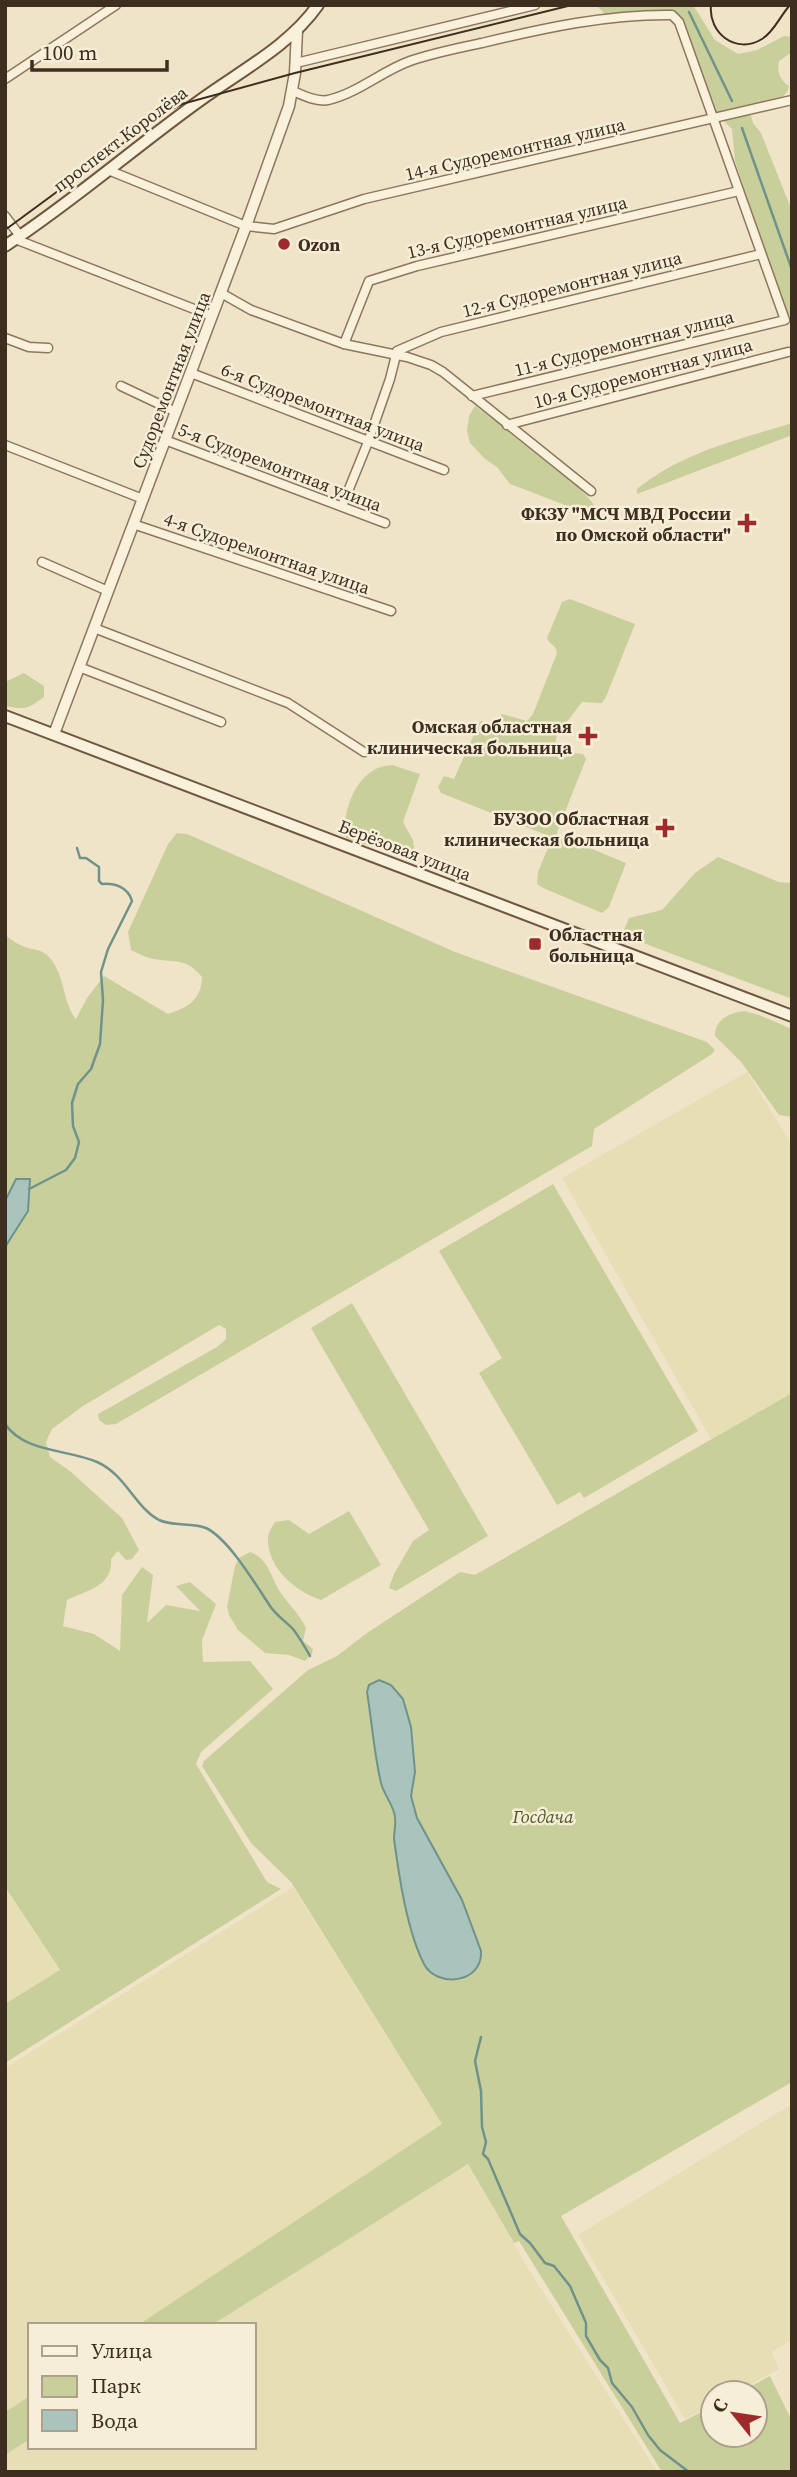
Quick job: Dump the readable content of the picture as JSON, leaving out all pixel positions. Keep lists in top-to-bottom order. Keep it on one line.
{"streets":{"main road":["проспект Королёва","Берёзовая улица"],"street":["14-я Судоремонтная улица","13-я Судоремонтная улица","12-я Судоремонтная улица","11-я Судоремонтная улица","10-я Судоремонтная улица","Судоремонтная улица","6-я Судоремонтная улица","5-я Судоремонтная улица","4-я Судоремонтная улица"]},"crossings":[["проспект Королёва","Судоремонтная улица"],["14-я Судоремонтная улица","Судоремонтная улица"],["12-я Судоремонтная улица","11-я Судоремонтная улица"],["Судоремонтная улица","6-я Судоремонтная улица"],["Судоремонтная улица","5-я Судоремонтная улица"],["Судоремонтная улица","4-я Судоремонтная улица"],["Судоремонтная улица","Берёзовая улица"]],"parks":["Госдача"],"places":{"other":["Ozon"],"health":["ФКЗУ \"МСЧ МВД России по Омской области\"","Омская областная клиническая больница","БУЗОО Областная клиническая больница"],"transit":["Областная больница"]},"legend":["Улица","Парк","Вода"],"scale_bar":"100 m","north":"top left"}
